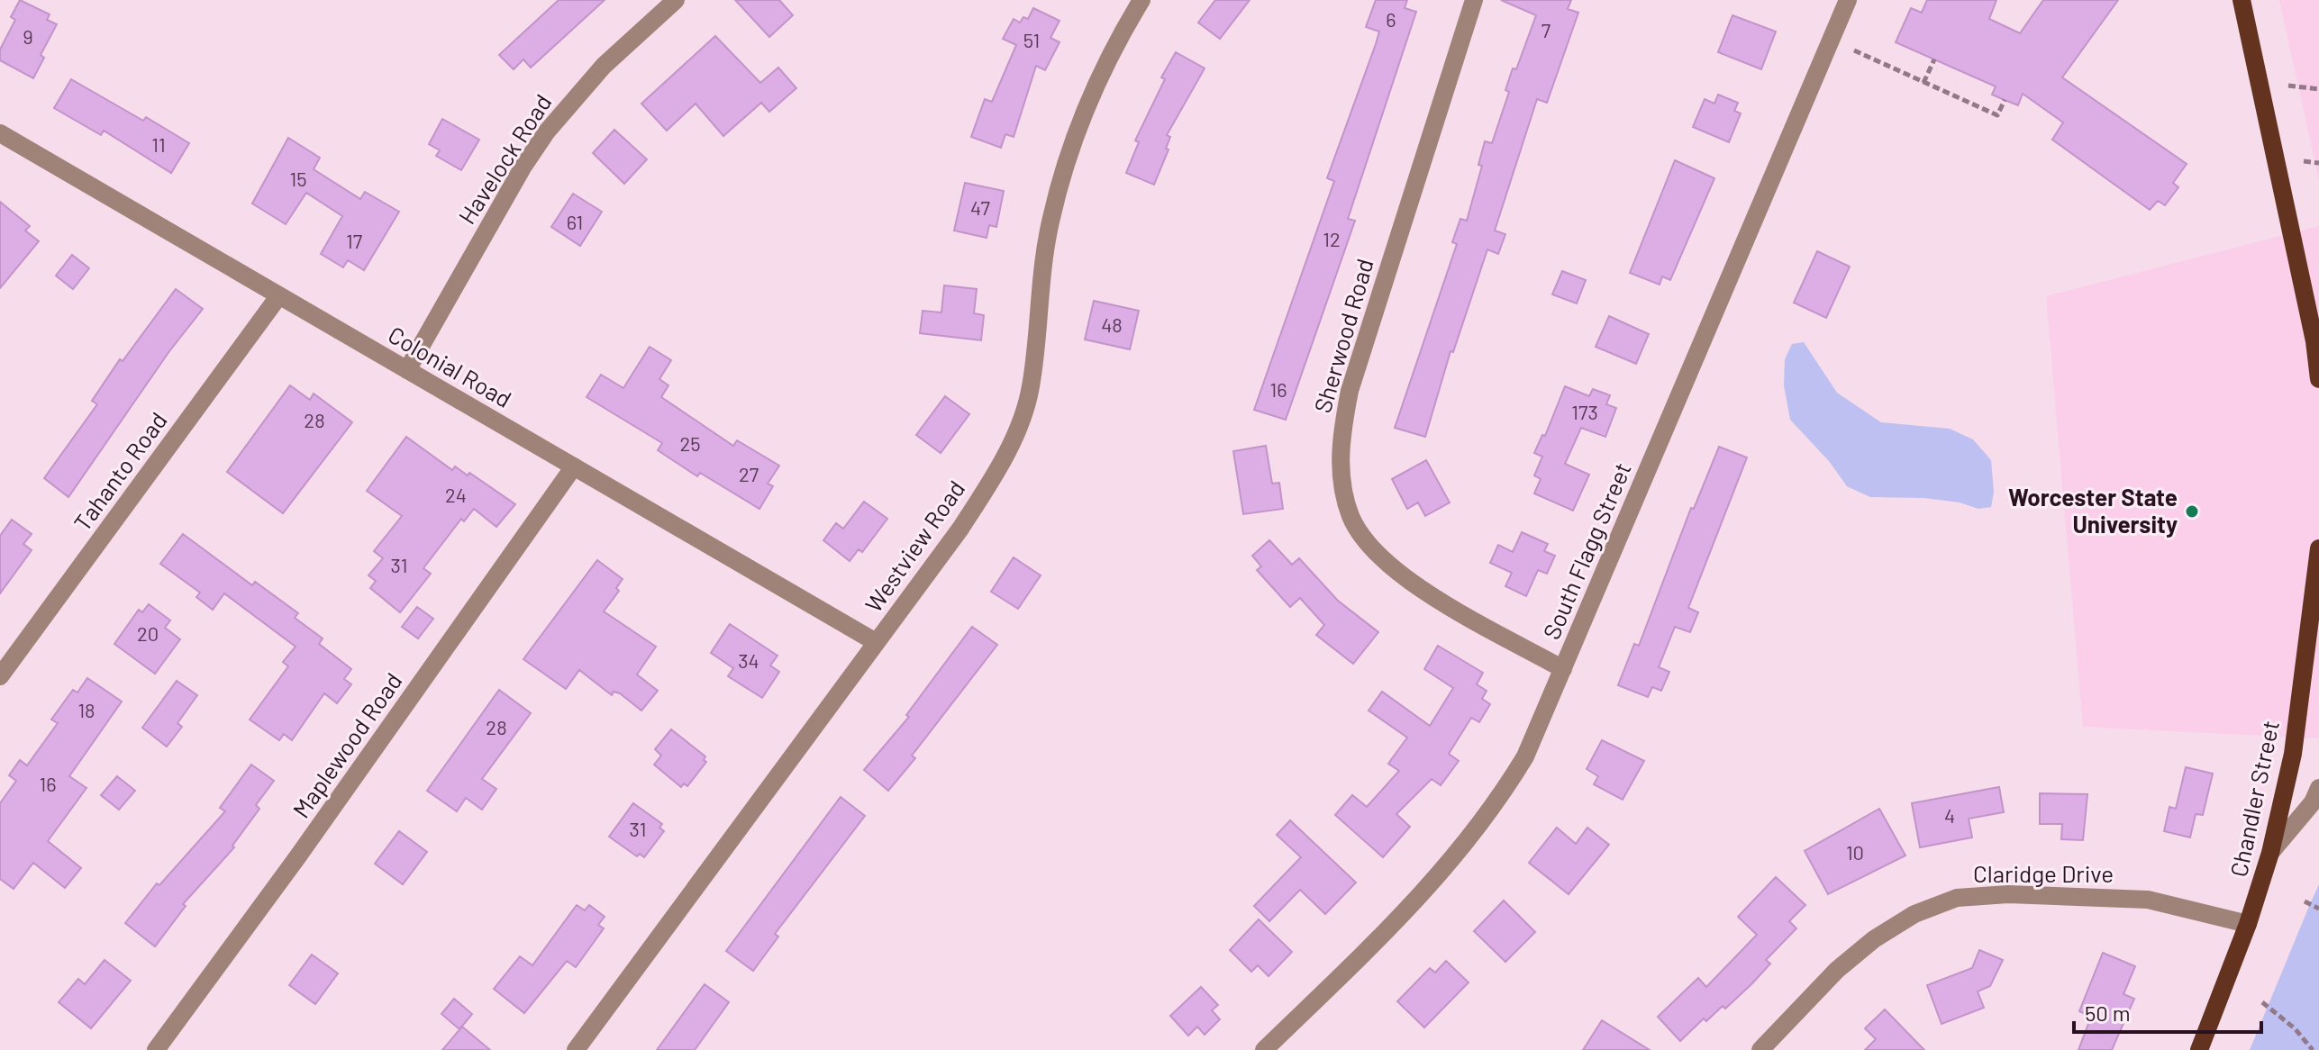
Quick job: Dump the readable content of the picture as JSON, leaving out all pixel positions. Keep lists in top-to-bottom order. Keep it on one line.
{"streets":{"main road":["Chandler Street"],"street":["Havelock Road","Sherwood Road","Colonial Road","Tahanto Road","Westview Road","South Flagg Street","Maplewood Road","Claridge Drive"]},"crossings":[["Havelock Road","Colonial Road"],["Sherwood Road","South Flagg Street"],["Colonial Road","Tahanto Road"],["Colonial Road","Westview Road"],["Colonial Road","Maplewood Road"],["Chandler Street","Claridge Drive"]],"places":["Worcester State University"],"house_numbers":["6","7","9","51","11","15","47","61","12","17","48","16","173","28","25","27","24","31","20","34","18","28","16","4","31","10"],"scale_bar":"50 m"}
